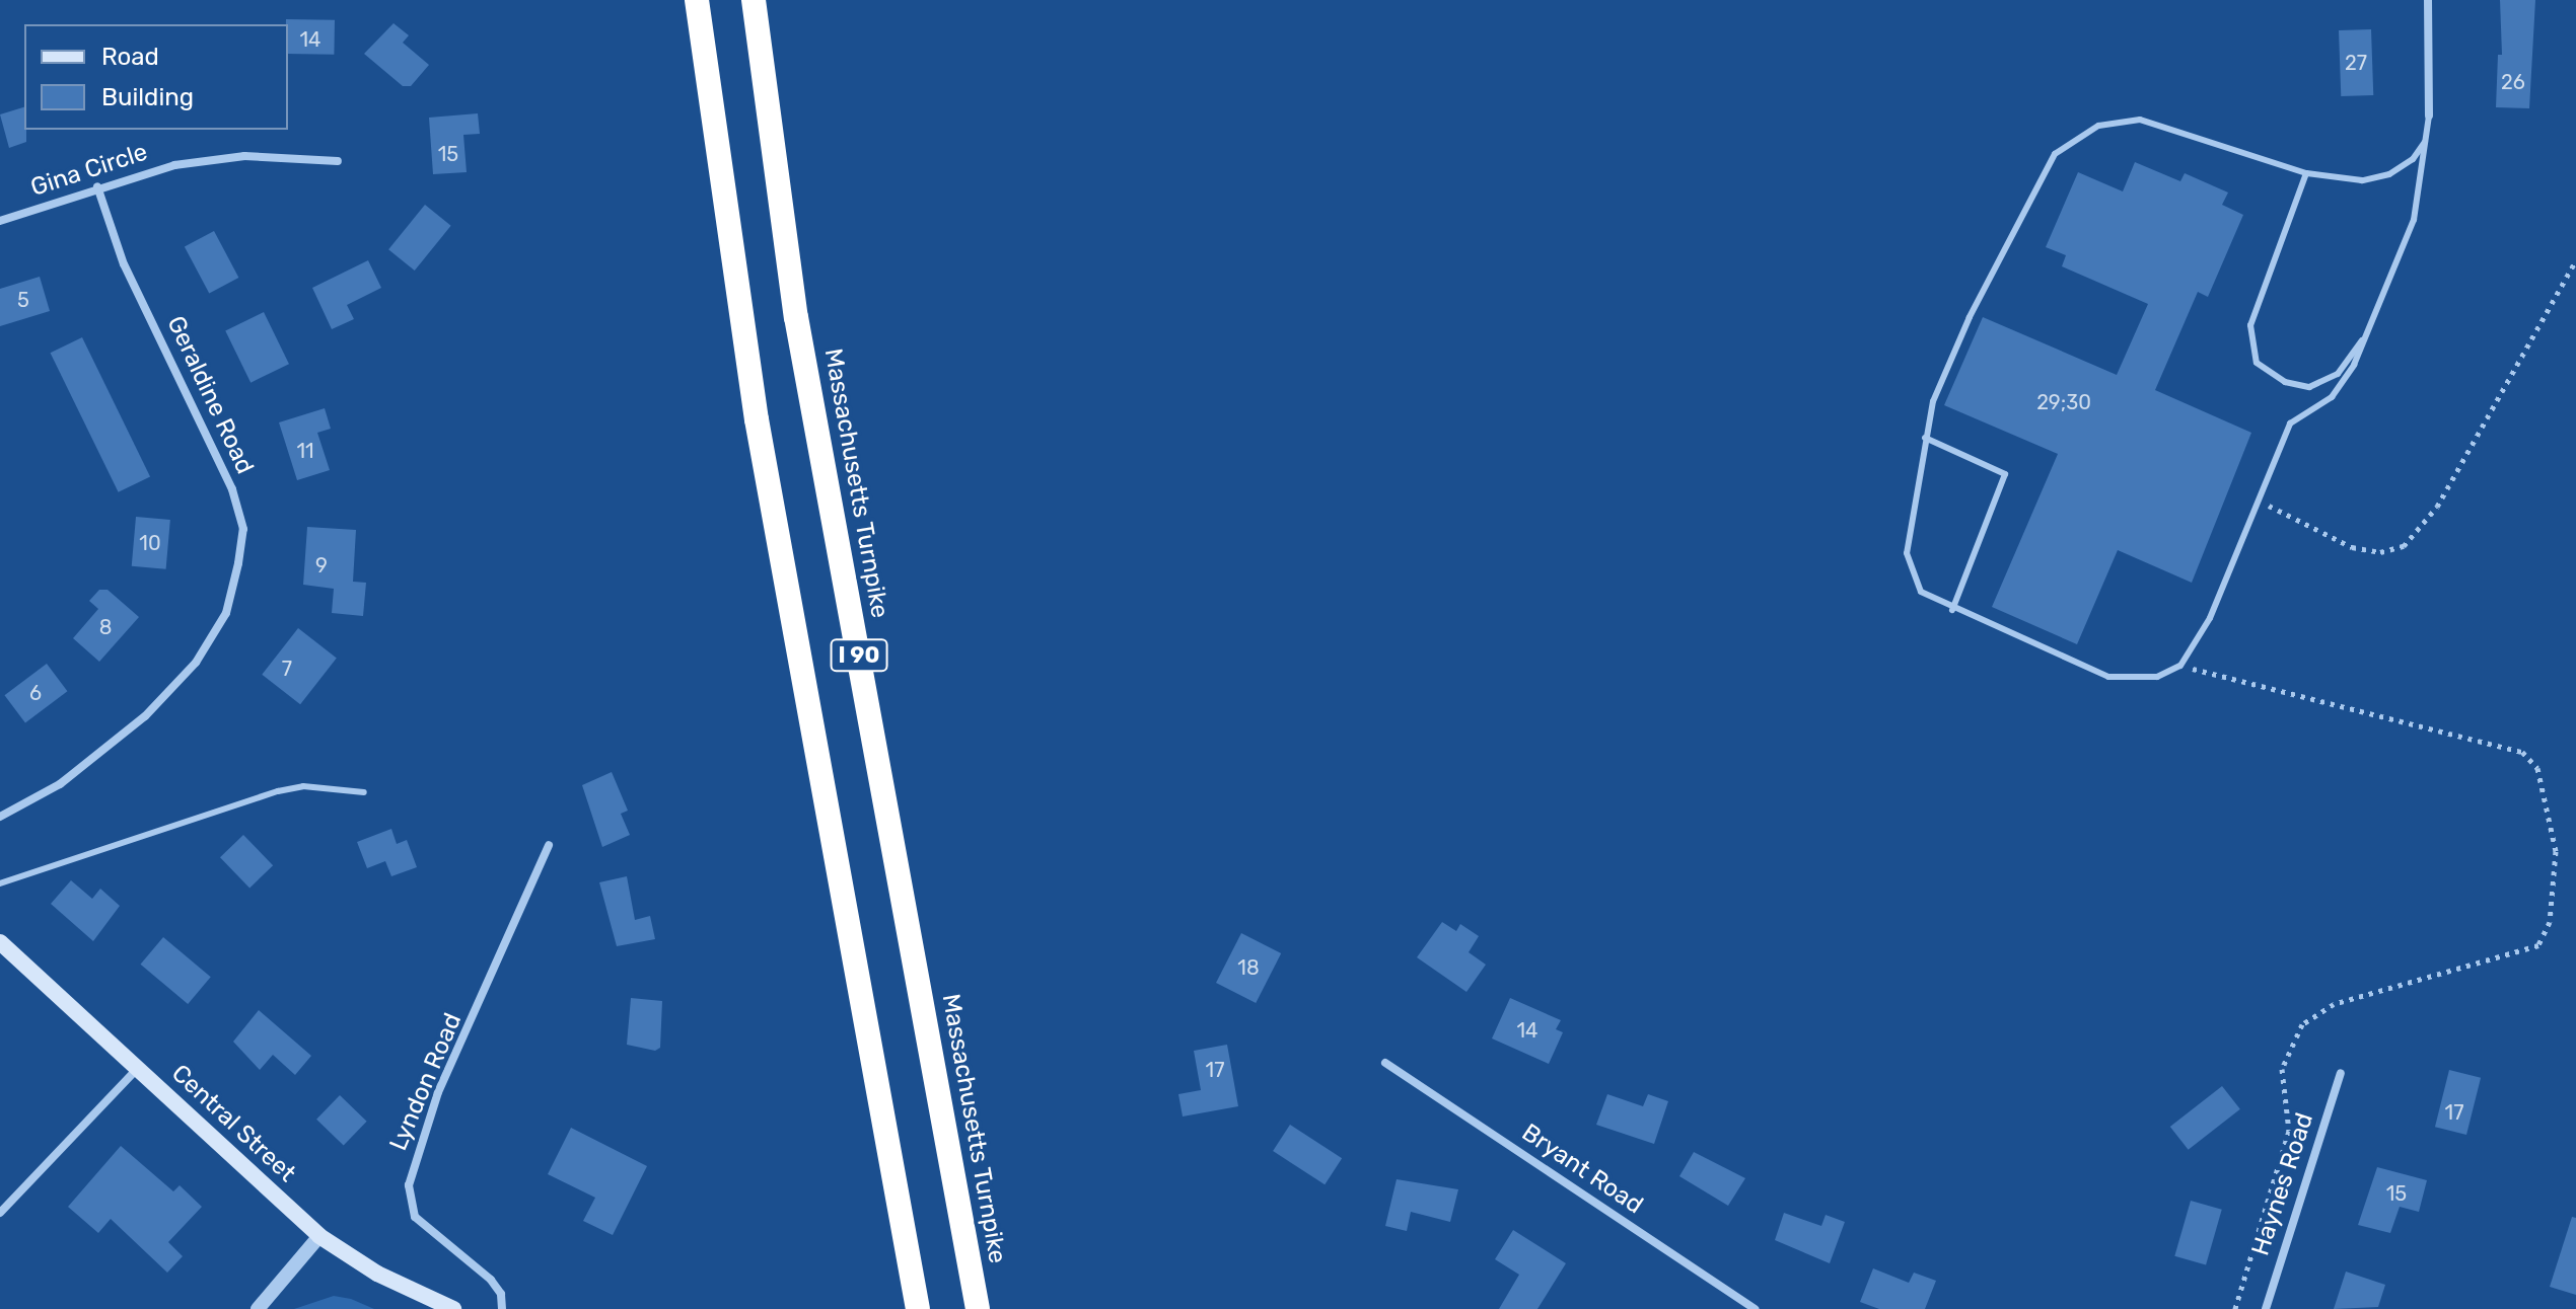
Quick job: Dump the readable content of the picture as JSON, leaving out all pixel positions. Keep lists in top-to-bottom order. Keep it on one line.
{"streets":{"highway":["Massachusetts Turnpike","I 90"],"main road":["Central Street"],"street":["Gina Circle","Geraldine Road","Lyndon Road","Bryant Road","Haynes Road"]},"crossings":[["Gina Circle","Geraldine Road"]],"house_numbers":["14","27","26","15","5","29;30","11","10","9","8","7","6","18","14","17","17","15"],"legend":["Road","Building"]}
